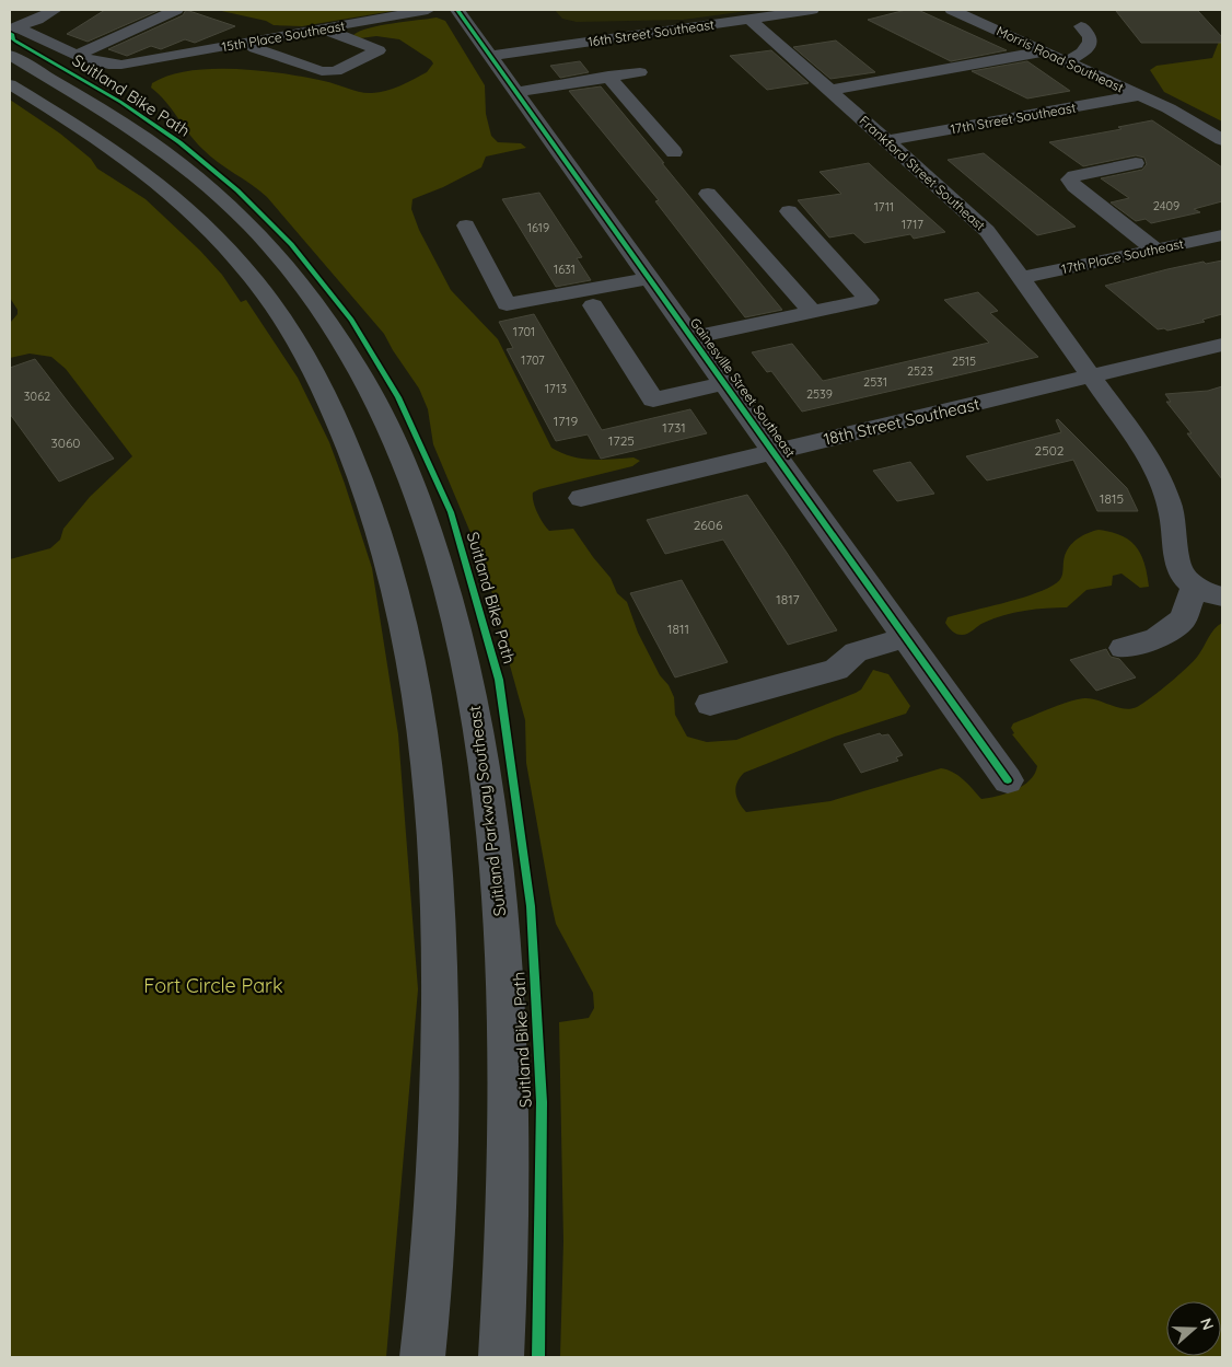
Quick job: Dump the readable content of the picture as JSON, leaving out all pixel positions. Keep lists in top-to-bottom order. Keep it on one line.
{"streets":{"highway":["Suitland Parkway Southeast"],"street":["16th Street Southeast","15th Place Southeast","Morris Road Southeast","17th Street Southeast","Frankford Street Southeast","17th Place Southeast","Gainesville Street Southeast","18th Street Southeast"],"cycle path":["Suitland Bike Path"]},"crossings":[["16th Street Southeast","Frankford Street Southeast"],["16th Street Southeast","Gainesville Street Southeast"],["Morris Road Southeast","17th Street Southeast"],["17th Street Southeast","Frankford Street Southeast"],["Frankford Street Southeast","17th Place Southeast"],["Frankford Street Southeast","18th Street Southeast"],["Gainesville Street Southeast","18th Street Southeast"]],"parks":["Fort Circle Park"],"house_numbers":["2409","1711","1717","1619","1631","1701","1707","2515","2523","2531","1713","2539","3062","1719","1731","1725","3060","2502","1815","2606","1817","1811"],"north":"right"}
